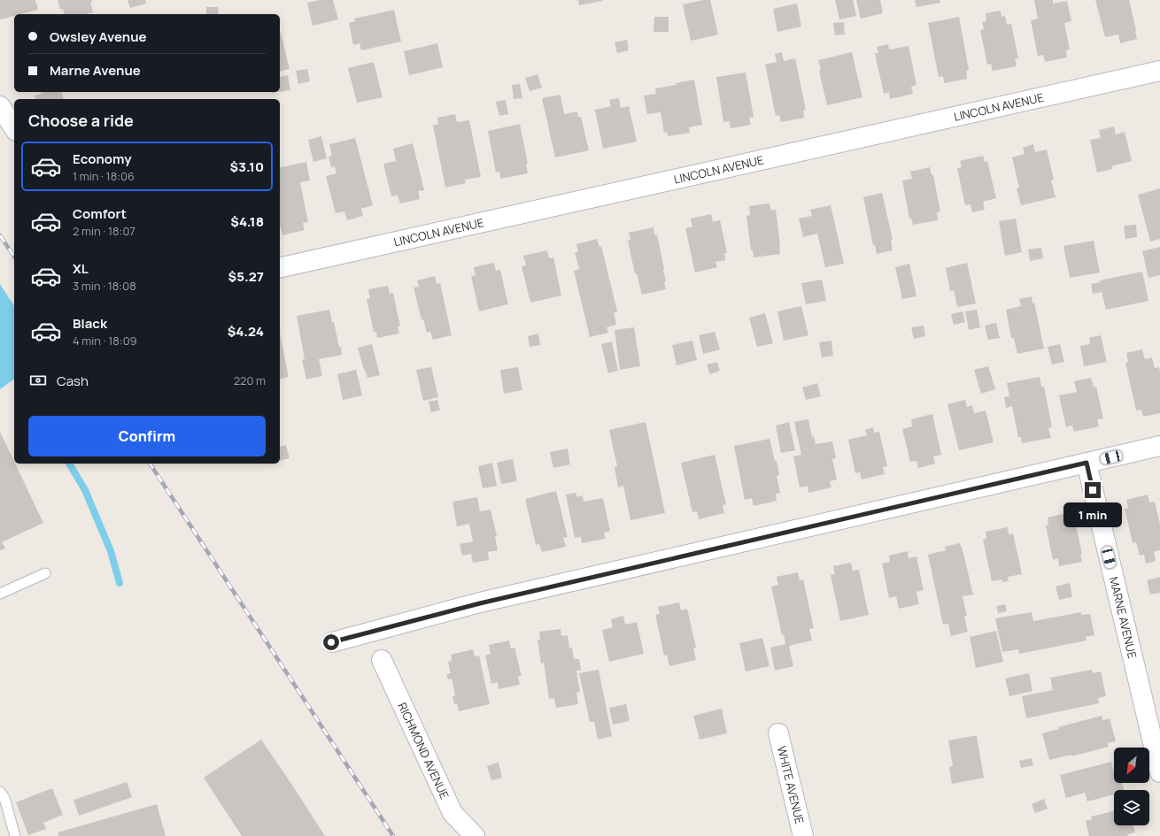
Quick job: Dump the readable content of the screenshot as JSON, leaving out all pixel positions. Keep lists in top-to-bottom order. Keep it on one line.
{"streets":{"street":["LINCOLN AVENUE","MARNE AVENUE","RICHMOND AVENUE","WHITE AVENUE"]},"north":"bottom left","page":{"banner":["Owsley Avenue","Marne Avenue"],"heading":"Choose a ride","list":[{"name":"Economy","note":"1 min · 18:06","value":"$3.10"},{"name":"Comfort","note":"2 min · 18:07","value":"$4.18"},{"name":"XL","note":"3 min · 18:08","value":"$5.27"},{"name":"Black","note":"4 min · 18:09","value":"$4.24"}],"pay":["Cash","220 m"],"buttons":"Confirm","bubble":"1 min"}}
